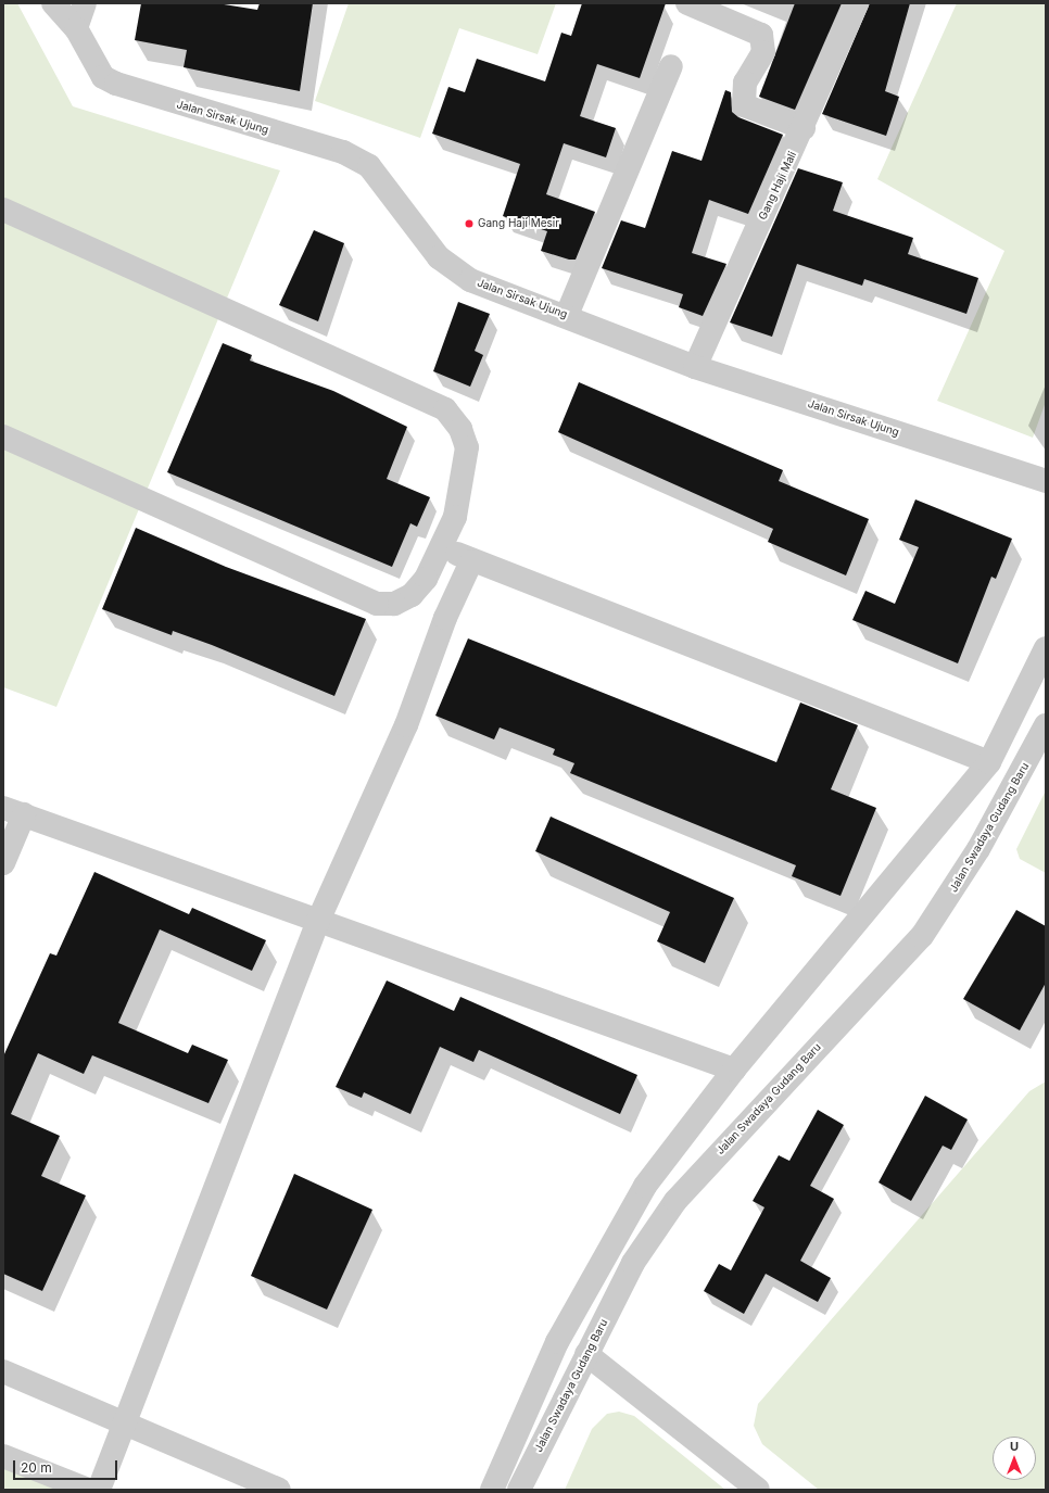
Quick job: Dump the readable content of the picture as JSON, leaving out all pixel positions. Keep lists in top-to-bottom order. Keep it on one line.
{"streets":{"street":["Jalan Sirsak Ujung","Gang Haji Mali","Jalan Swadaya Gudang Baru"]},"crossings":[["Jalan Sirsak Ujung","Gang Haji Mali"]],"places":["Gang Haji Mesir"],"scale_bar":"20 m","north":"top"}
